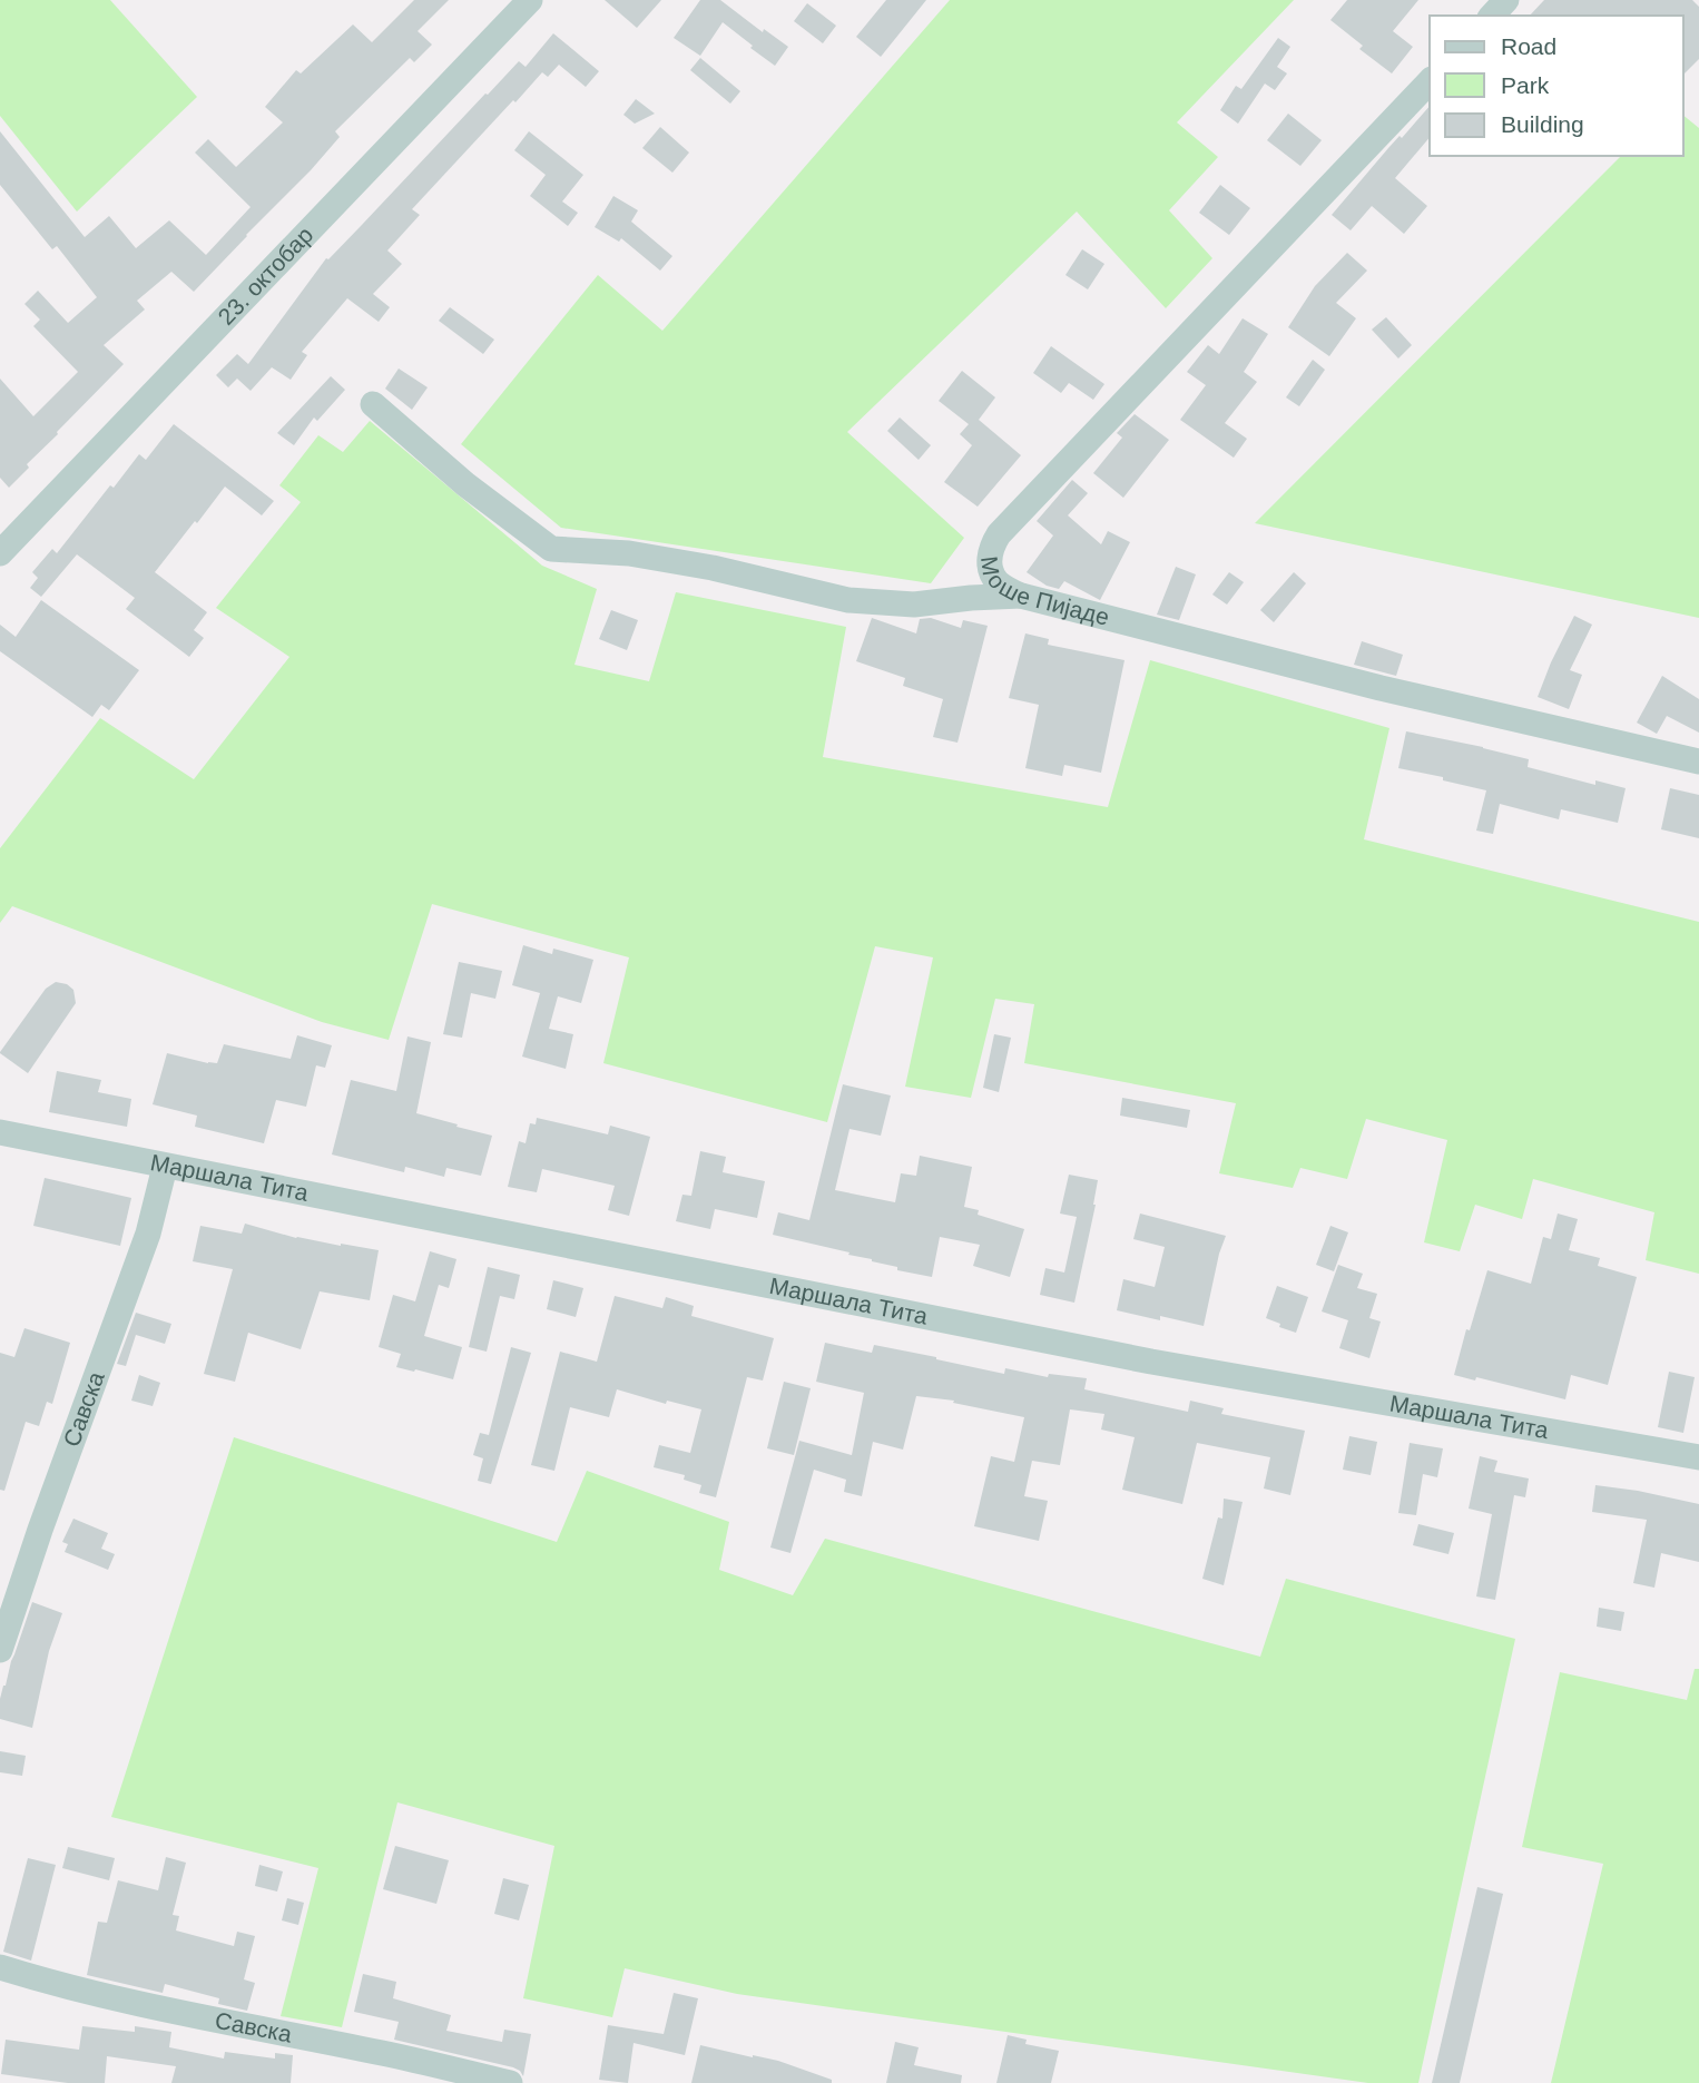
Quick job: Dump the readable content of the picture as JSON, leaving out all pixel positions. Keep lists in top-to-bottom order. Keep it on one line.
{"streets":{"street":["23. октобар","Моше Пијаде","Маршала Тита","Савска"]},"crossings":[["Маршала Тита","Савска"]],"legend":["Road","Park","Building"]}
